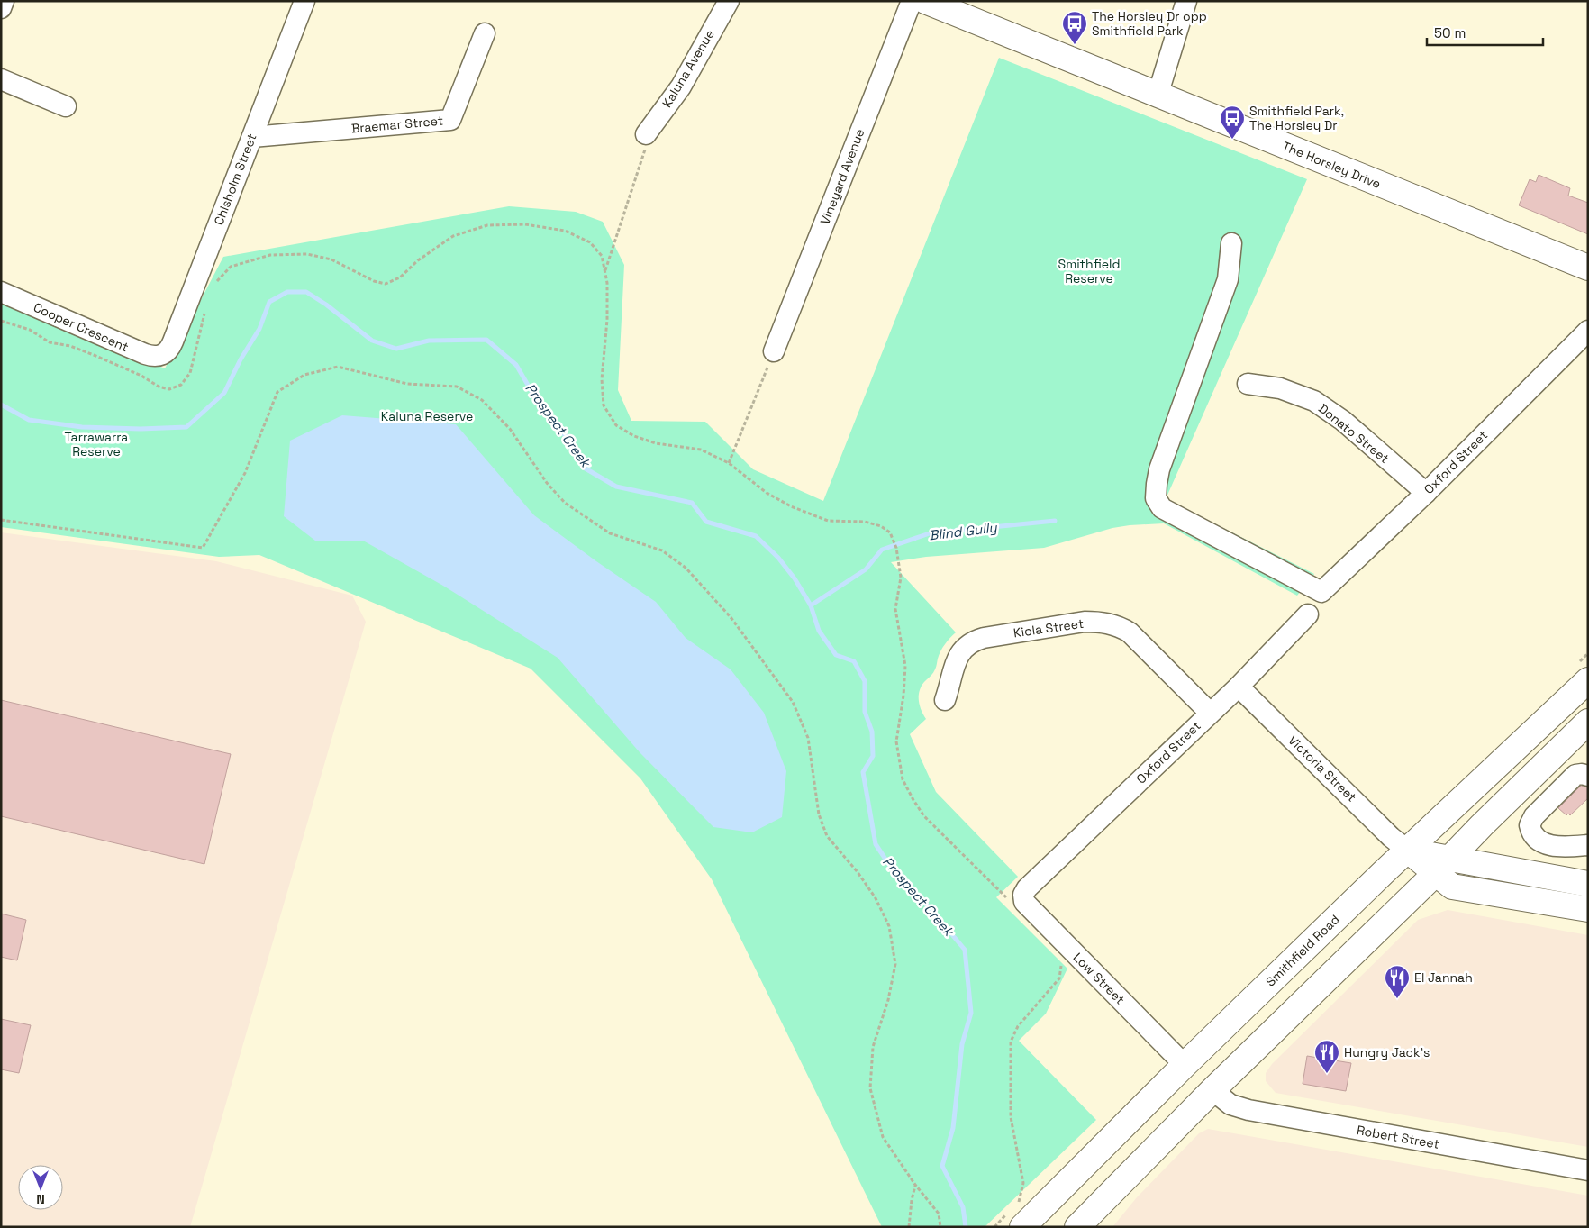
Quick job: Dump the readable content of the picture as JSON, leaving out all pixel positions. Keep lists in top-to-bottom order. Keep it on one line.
{"streets":{"main road":["The Horsley Drive","Victoria Street","Smithfield Road"],"street":["Kaluna Avenue","Braemar Street","Vineyard Avenue","Chisholm Street","Cooper Crescent","Donato Street","Oxford Street","Kiola Street","Low Street","Robert Street"]},"crossings":[["Braemar Street","Chisholm Street"],["Chisholm Street","Cooper Crescent"],["Donato Street","Oxford Street"],["Oxford Street","Kiola Street"],["Oxford Street","Victoria Street"],["Oxford Street","Low Street"],["Victoria Street","Smithfield Road"],["Smithfield Road","Low Street"]],"water":["Prospect Creek","Blind Gully"],"parks":["Smithfield Reserve","Kaluna Reserve","Tarrawarra Reserve"],"places":{"bus stop":["The Horsley Dr opp Smithfield Park","Smithfield Park, The Horsley Dr"],"restaurant":["El Jannah","Hungry Jack's"]},"scale_bar":"50 m","north":"bottom"}
